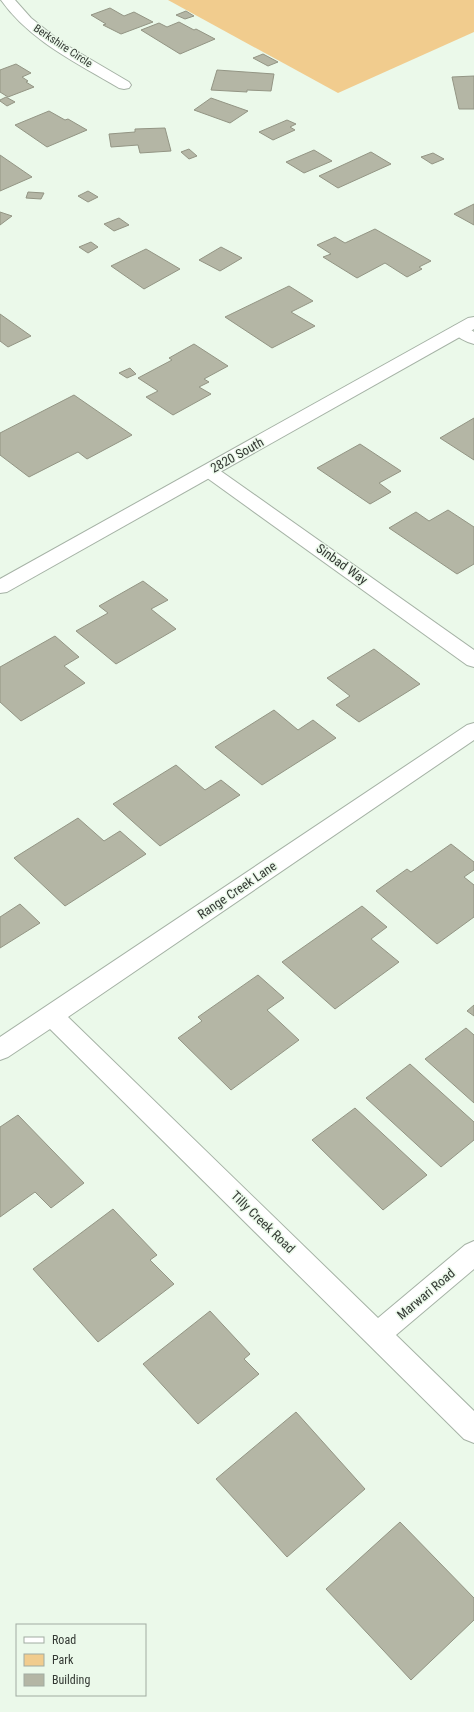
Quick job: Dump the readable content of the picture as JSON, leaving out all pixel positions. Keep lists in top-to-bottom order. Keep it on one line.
{"streets":{"street":["Berkshire Circle","2820 South","Sinbad Way","Range Creek Lane","Tilly Creek Road","Marwari Road"]},"crossings":[["2820 South","Sinbad Way"],["Range Creek Lane","Tilly Creek Road"],["Tilly Creek Road","Marwari Road"]],"legend":["Road","Park","Building"]}
